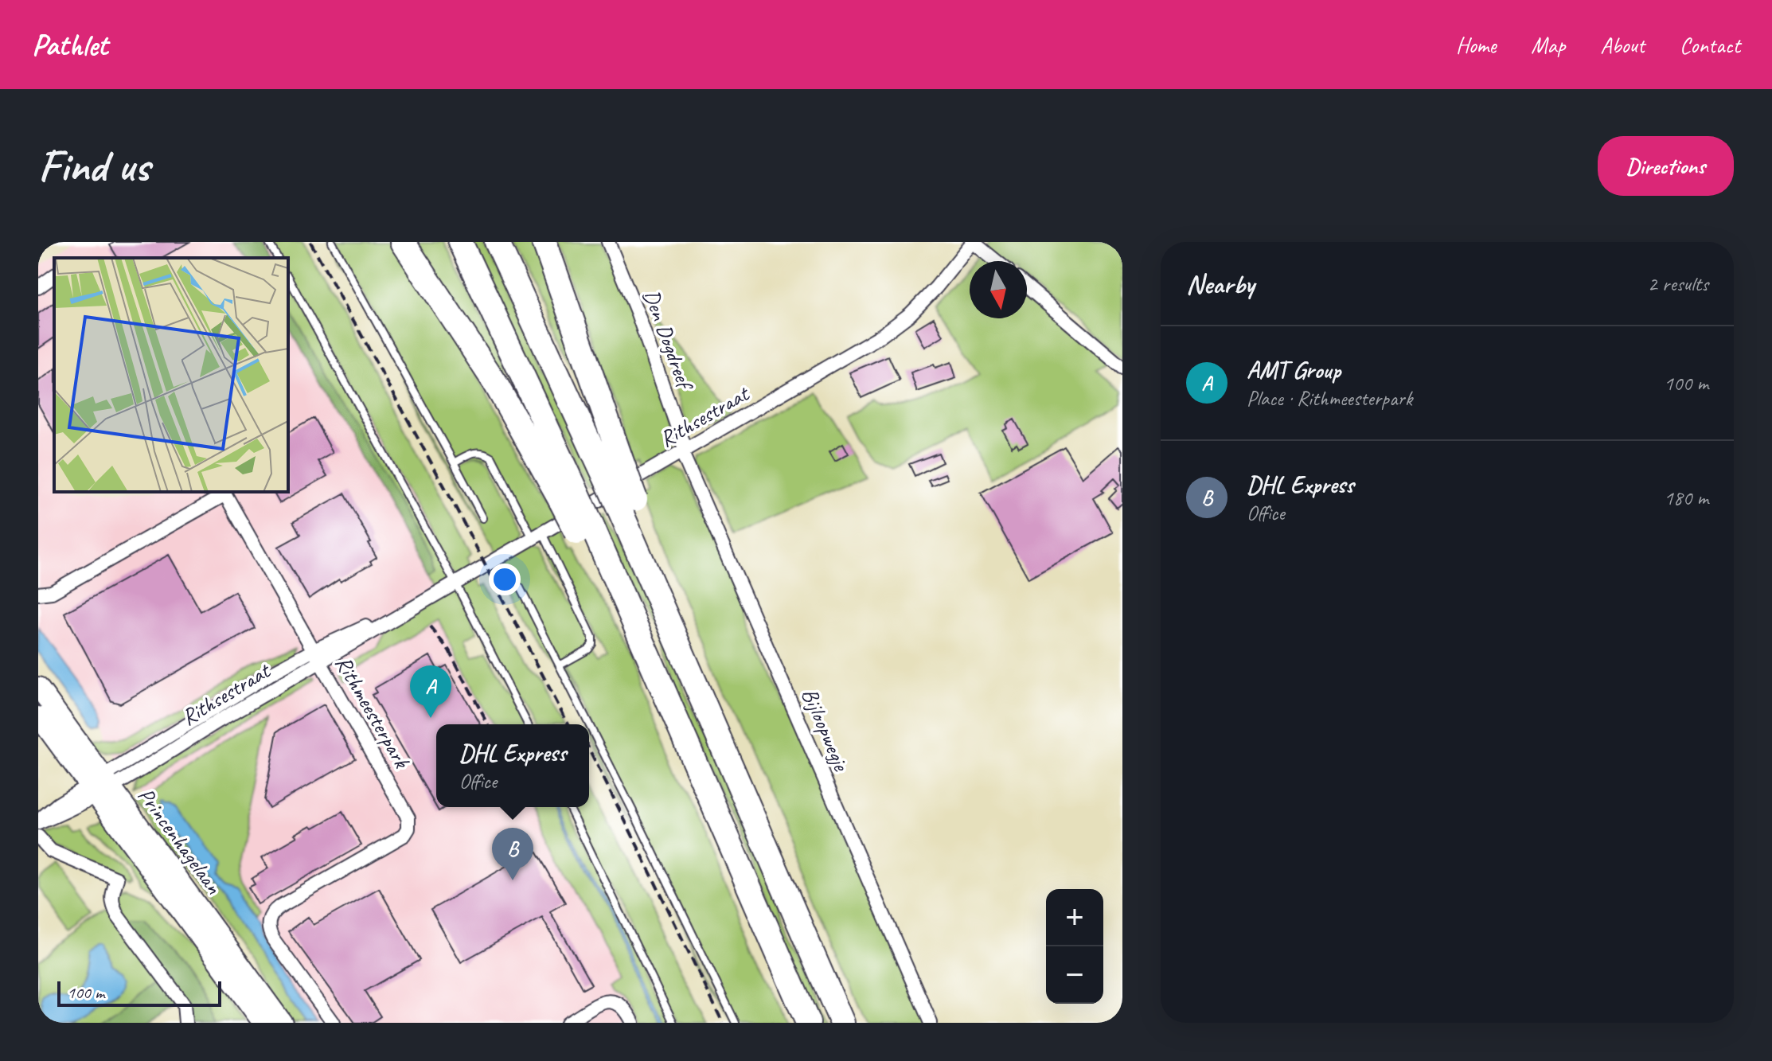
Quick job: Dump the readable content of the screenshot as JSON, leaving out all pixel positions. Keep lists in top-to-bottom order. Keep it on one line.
{"streets":{"main road":["Princenhagelaan"],"street":["Den Dogdreef","Rithsestraat","Rithmeesterpark","Bijloopwegje"]},"crossings":[["Den Dogdreef","Rithsestraat"],["Den Dogdreef","Bijloopwegje"],["Rithsestraat","Rithmeesterpark"],["Rithsestraat","Bijloopwegje"],["Rithsestraat","Princenhagelaan"]],"scale_bar":"100 m","north":"bottom","page":{"header":"Pathlet","nav":["Home","Map","About","Contact"],"buttons":"Directions","title":"Find us","heading":["Nearby","2 results"],"list":[{"mark":"A","name":"AMT Group","note":"Place · Rithmeesterpark","value":"100 m"},{"mark":"B","name":"DHL Express","note":"Office","value":"180 m"}],"pins":["A","B"],"popup":["DHL Express","Office"],"map_buttons":["+","−"],"scale":"100 m"}}
